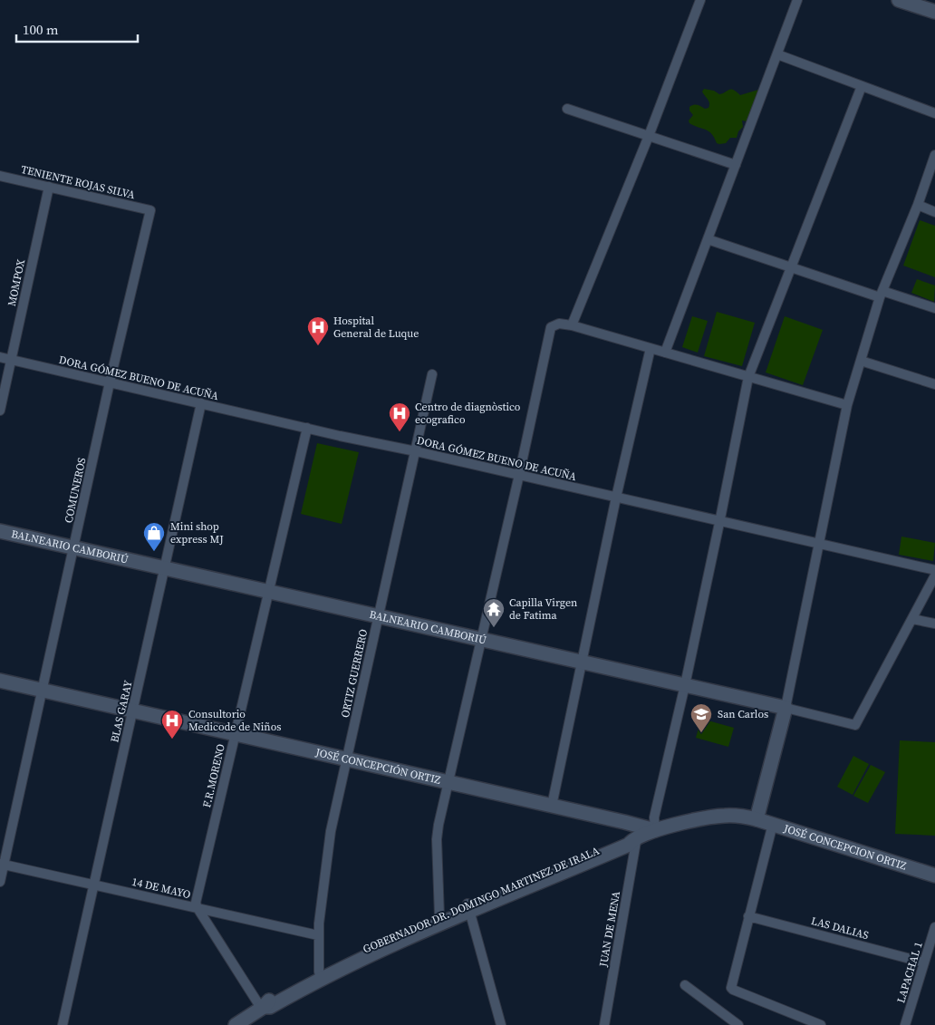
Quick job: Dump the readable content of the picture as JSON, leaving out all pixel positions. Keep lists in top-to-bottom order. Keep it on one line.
{"streets":{"street":["TENIENTE ROJAS SILVA","MOMPOX","DORA GÓMEZ BUENO DE ACUÑA","COMUNEROS","BALNEARIO CAMBORIÚ","ORTIZ GUERRERO","BLAS GARAY","JOSÉ CONCEPCIÓN ORTIZ","F.R.MORENO","JOSÉ CONCEPCION ORTIZ","14 DE MAYO","GOBERNADOR DR. DOMINGO MARTINEZ DE IRALA","LAS DALIAS","JUAN DE MENA","LAPACHAL 1"]},"crossings":[["TENIENTE ROJAS SILVA","MOMPOX"],["TENIENTE ROJAS SILVA","COMUNEROS"],["MOMPOX","DORA GÓMEZ BUENO DE ACUÑA"],["DORA GÓMEZ BUENO DE ACUÑA","COMUNEROS"],["DORA GÓMEZ BUENO DE ACUÑA","ORTIZ GUERRERO"],["DORA GÓMEZ BUENO DE ACUÑA","BLAS GARAY"],["DORA GÓMEZ BUENO DE ACUÑA","F.R.MORENO"],["COMUNEROS","BALNEARIO CAMBORIÚ"],["COMUNEROS","JOSÉ CONCEPCIÓN ORTIZ"],["COMUNEROS","14 DE MAYO"],["BALNEARIO CAMBORIÚ","ORTIZ GUERRERO"],["BALNEARIO CAMBORIÚ","BLAS GARAY"],["BALNEARIO CAMBORIÚ","F.R.MORENO"],["ORTIZ GUERRERO","JOSÉ CONCEPCIÓN ORTIZ"],["ORTIZ GUERRERO","14 DE MAYO"],["ORTIZ GUERRERO","GOBERNADOR DR. DOMINGO MARTINEZ DE IRALA"],["BLAS GARAY","JOSÉ CONCEPCIÓN ORTIZ"],["BLAS GARAY","14 DE MAYO"],["JOSÉ CONCEPCIÓN ORTIZ","F.R.MORENO"],["JOSÉ CONCEPCIÓN ORTIZ","JOSÉ CONCEPCION ORTIZ"],["JOSÉ CONCEPCIÓN ORTIZ","GOBERNADOR DR. DOMINGO MARTINEZ DE IRALA"],["F.R.MORENO","14 DE MAYO"],["GOBERNADOR DR. DOMINGO MARTINEZ DE IRALA","JUAN DE MENA"],["LAS DALIAS","LAPACHAL 1"]],"places":{"hospital":["Hospital General de Luque","Centro de diagnòstico ecografico","Consultorio Medicode de Niños"],"shop":["Mini shop express MJ"],"temple":["Capilla Virgen de Fatima"],"school or university":["San Carlos"]},"scale_bar":"100 m"}
